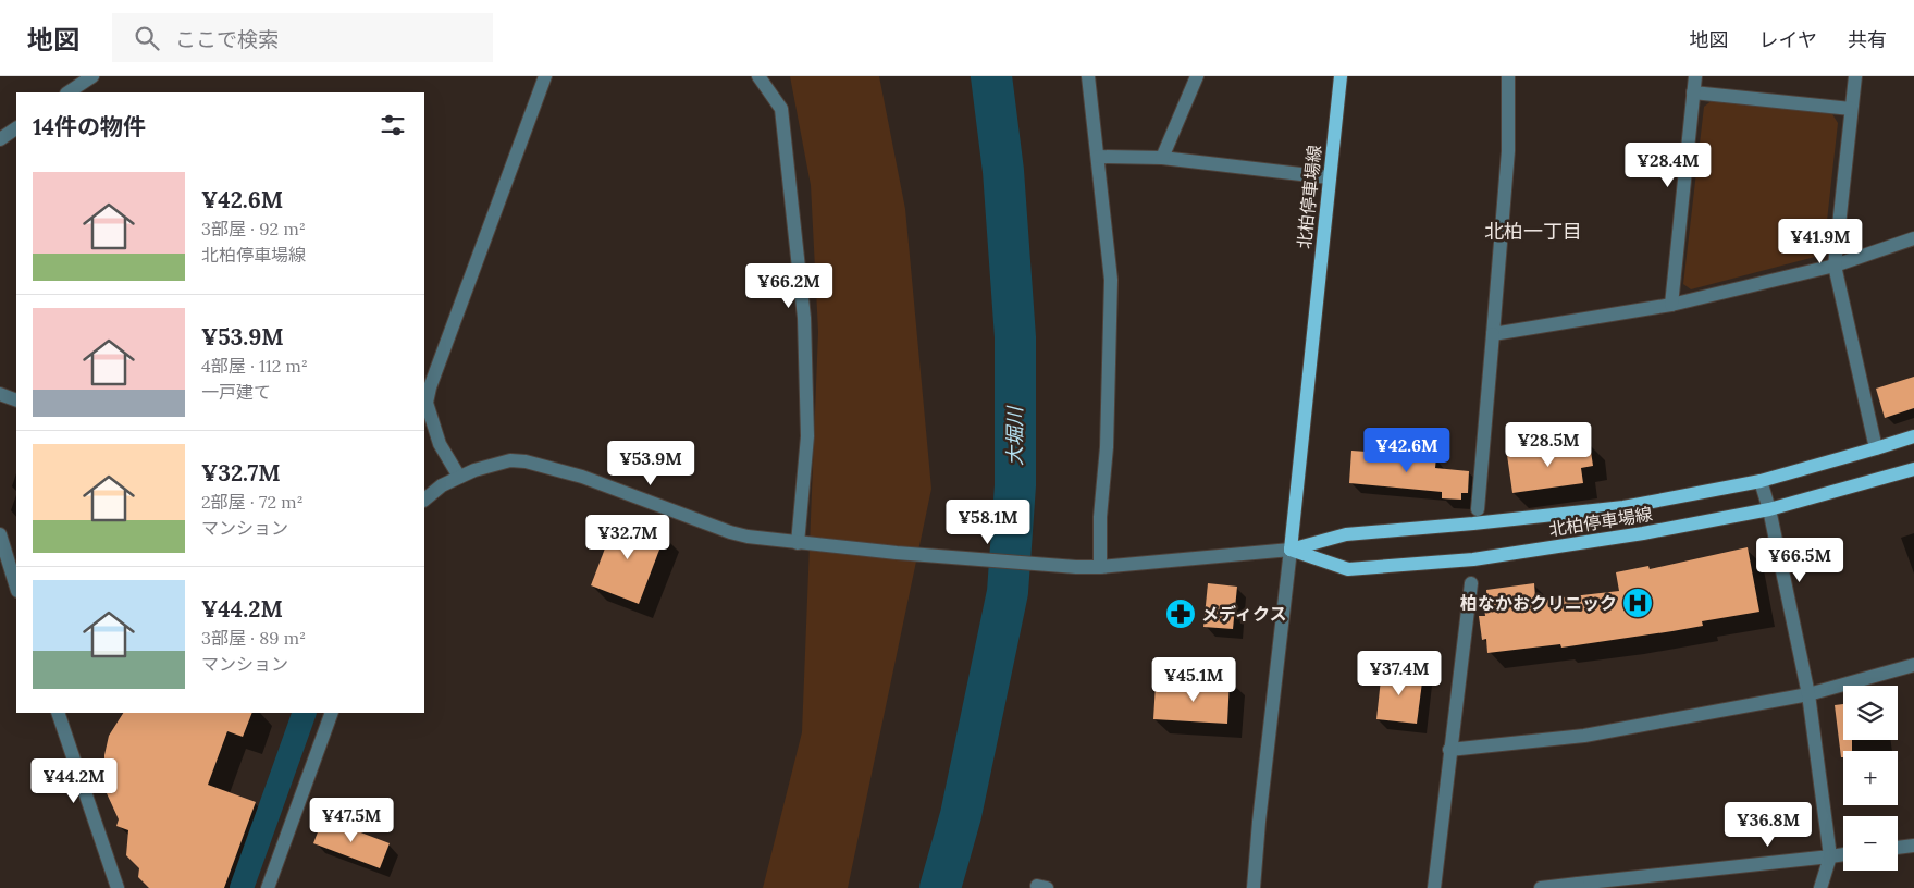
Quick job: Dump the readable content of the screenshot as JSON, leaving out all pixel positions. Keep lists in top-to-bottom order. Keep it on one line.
{"streets":{"main road":["北柏停車場線"]},"districts":["北柏一丁目"],"water":["大堀川"],"places":{"hospital":["柏なかおクリニック"],"pharmacy":["メディクス"]},"page":{"header":"地図","search":"ここで検索","nav":["地図","レイヤ","共有"],"heading":"14件の物件","price":["¥28.4M","¥41.9M","¥66.2M","¥28.5M","¥42.6M","¥53.9M","¥58.1M","¥32.7M","¥66.5M","¥37.4M","¥45.1M","¥44.2M","¥47.5M","¥36.8M"],"list":[{"name":"¥42.6M","note":"3部屋 · 92 m² · 北柏停車場線"},{"name":"¥53.9M","note":"4部屋 · 112 m² · 一戸建て"},{"name":"¥32.7M","note":"2部屋 · 72 m² · マンション"},{"name":"¥44.2M","note":"3部屋 · 89 m² · マンション"}],"map_buttons":["+","−"]}}
